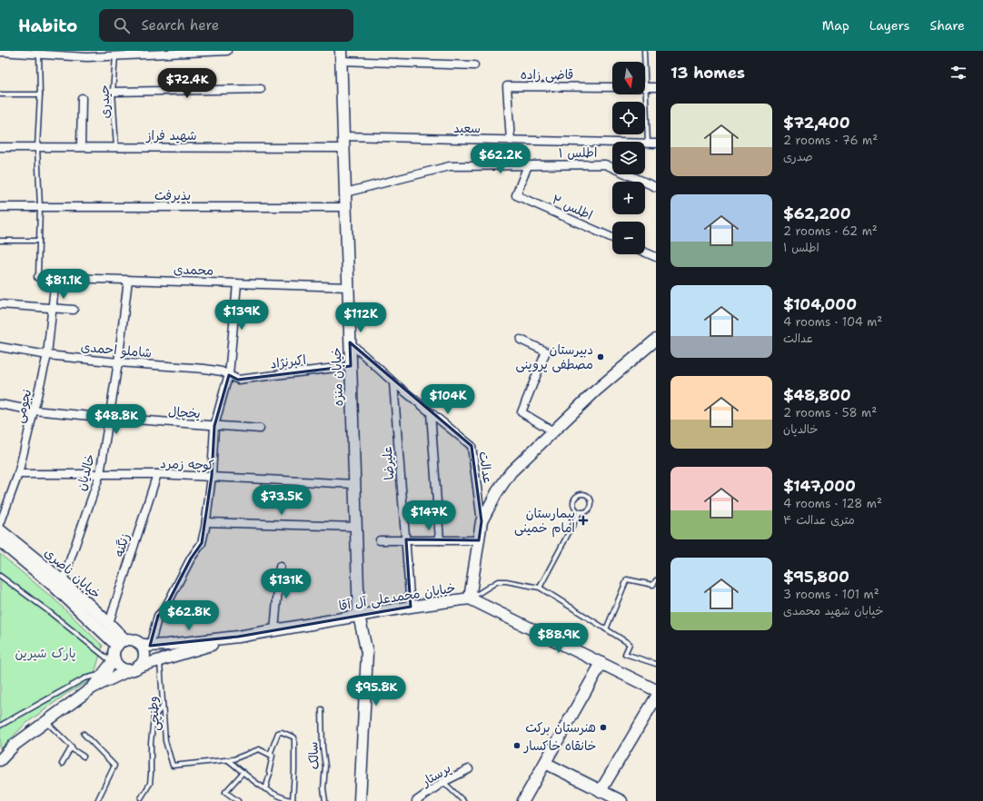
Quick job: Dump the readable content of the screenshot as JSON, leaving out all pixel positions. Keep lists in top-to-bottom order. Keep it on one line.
{"streets":{"street":["قاضی زاده","سعید","شهید فراز","اطلس ۱","پذیرفت","اطلس ۲","محمدی","شاملو احمدی","اکبرنژاد","خیابان منزه","نجومی","یخچال","علیرضا","کوچه زمرد","عدالت","خالدیان","زنگنه","خیابان ناصری","خیابان محمدعلی آل آقا","پرستار"],"lane":["حیدری","وطنچی","سالک"]},"crossings":[["قاضی زاده","سعید"],["حیدری","شهید فراز"],["سعید","خیابان منزه"],["شهید فراز","خیابان منزه"],["اطلس ۱","اطلس ۲"],["اطلس ۱","خیابان منزه"],["پذیرفت","خیابان منزه"],["محمدی","خیابان منزه"],["محمدی","نجومی"],["محمدی","خالدیان"],["شاملو احمدی","اکبرنژاد"],["شاملو احمدی","نجومی"],["شاملو احمدی","خالدیان"],["اکبرنژاد","خیابان منزه"],["خیابان منزه","کوچه زمرد"],["خیابان منزه","عدالت"],["خیابان منزه","خیابان محمدعلی آل آقا"],["نجومی","یخچال"],["نجومی","کوچه زمرد"],["یخچال","خالدیان"],["علیرضا","عدالت"],["علیرضا","خیابان محمدعلی آل آقا"],["کوچه زمرد","خالدیان"],["کوچه زمرد","زنگنه"],["عدالت","خیابان محمدعلی آل آقا"],["خالدیان","خیابان ناصری"],["زنگنه","خیابان ناصری"],["خیابان ناصری","خیابان محمدعلی آل آقا"],["خیابان محمدعلی آل آقا","وطنچی"]],"parks":["پارک شیرین"],"places":{"other":["دبیرستان مصطفی پروینی","هنرستان برکت","خانقاه خاکسار"],"health":["بیمارستان امام خمینی"]},"north":"bottom","page":{"header":"Habito","search":"Search here","nav":["Map","Layers","Share"],"heading":"13 homes","map_buttons":["+","−"],"price":["$72.4K","$62.2K","$81.1K","$139K","$112K","$104K","$48.8K","$73.5K","$147K","$131K","$62.8K","$88.9K","$95.8K"],"list":[{"name":"$72,400","note":"2 rooms · 76 m² · صدری"},{"name":"$62,200","note":"2 rooms · 62 m² · اطلس ۱"},{"name":"$104,000","note":"4 rooms · 104 m² · عدالت"},{"name":"$48,800","note":"2 rooms · 58 m² · خالدیان"},{"name":"$147,000","note":"4 rooms · 128 m² · ۴ متری عدالت"},{"name":"$95,800","note":"3 rooms · 101 m² · خیابان شهید محمدی"}]}}
